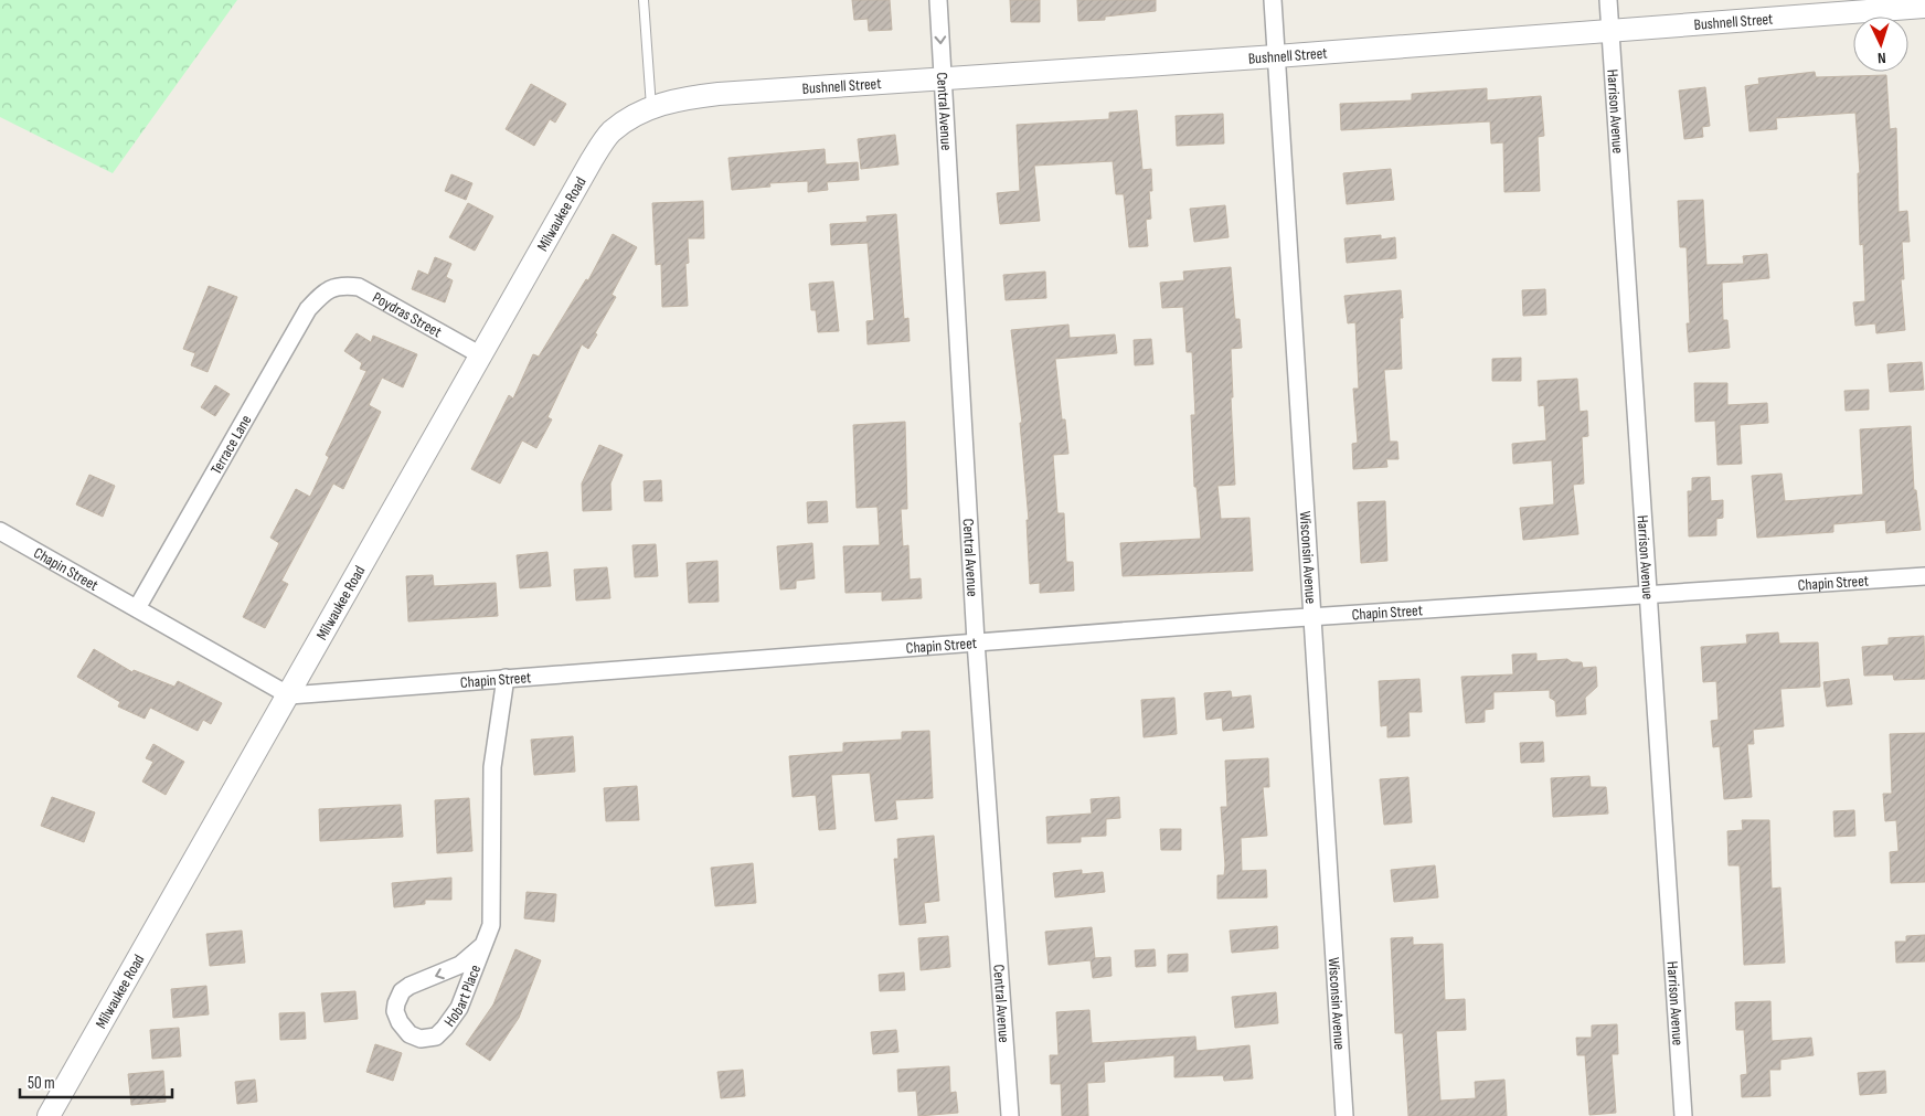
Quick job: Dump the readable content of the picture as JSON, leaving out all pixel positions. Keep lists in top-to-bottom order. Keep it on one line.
{"streets":{"street":["Bushnell Street","Central Avenue","Harrison Avenue","Milwaukee Road","Poydras Street","Terrace Lane","Wisconsin Avenue","Chapin Street","Hobart Place"]},"crossings":[["Bushnell Street","Central Avenue"],["Bushnell Street","Harrison Avenue"],["Bushnell Street","Milwaukee Road"],["Bushnell Street","Wisconsin Avenue"],["Central Avenue","Chapin Street"],["Harrison Avenue","Chapin Street"],["Milwaukee Road","Poydras Street"],["Milwaukee Road","Chapin Street"],["Poydras Street","Terrace Lane"],["Terrace Lane","Chapin Street"],["Wisconsin Avenue","Chapin Street"],["Chapin Street","Hobart Place"]],"scale_bar":"50 m","north":"bottom"}
